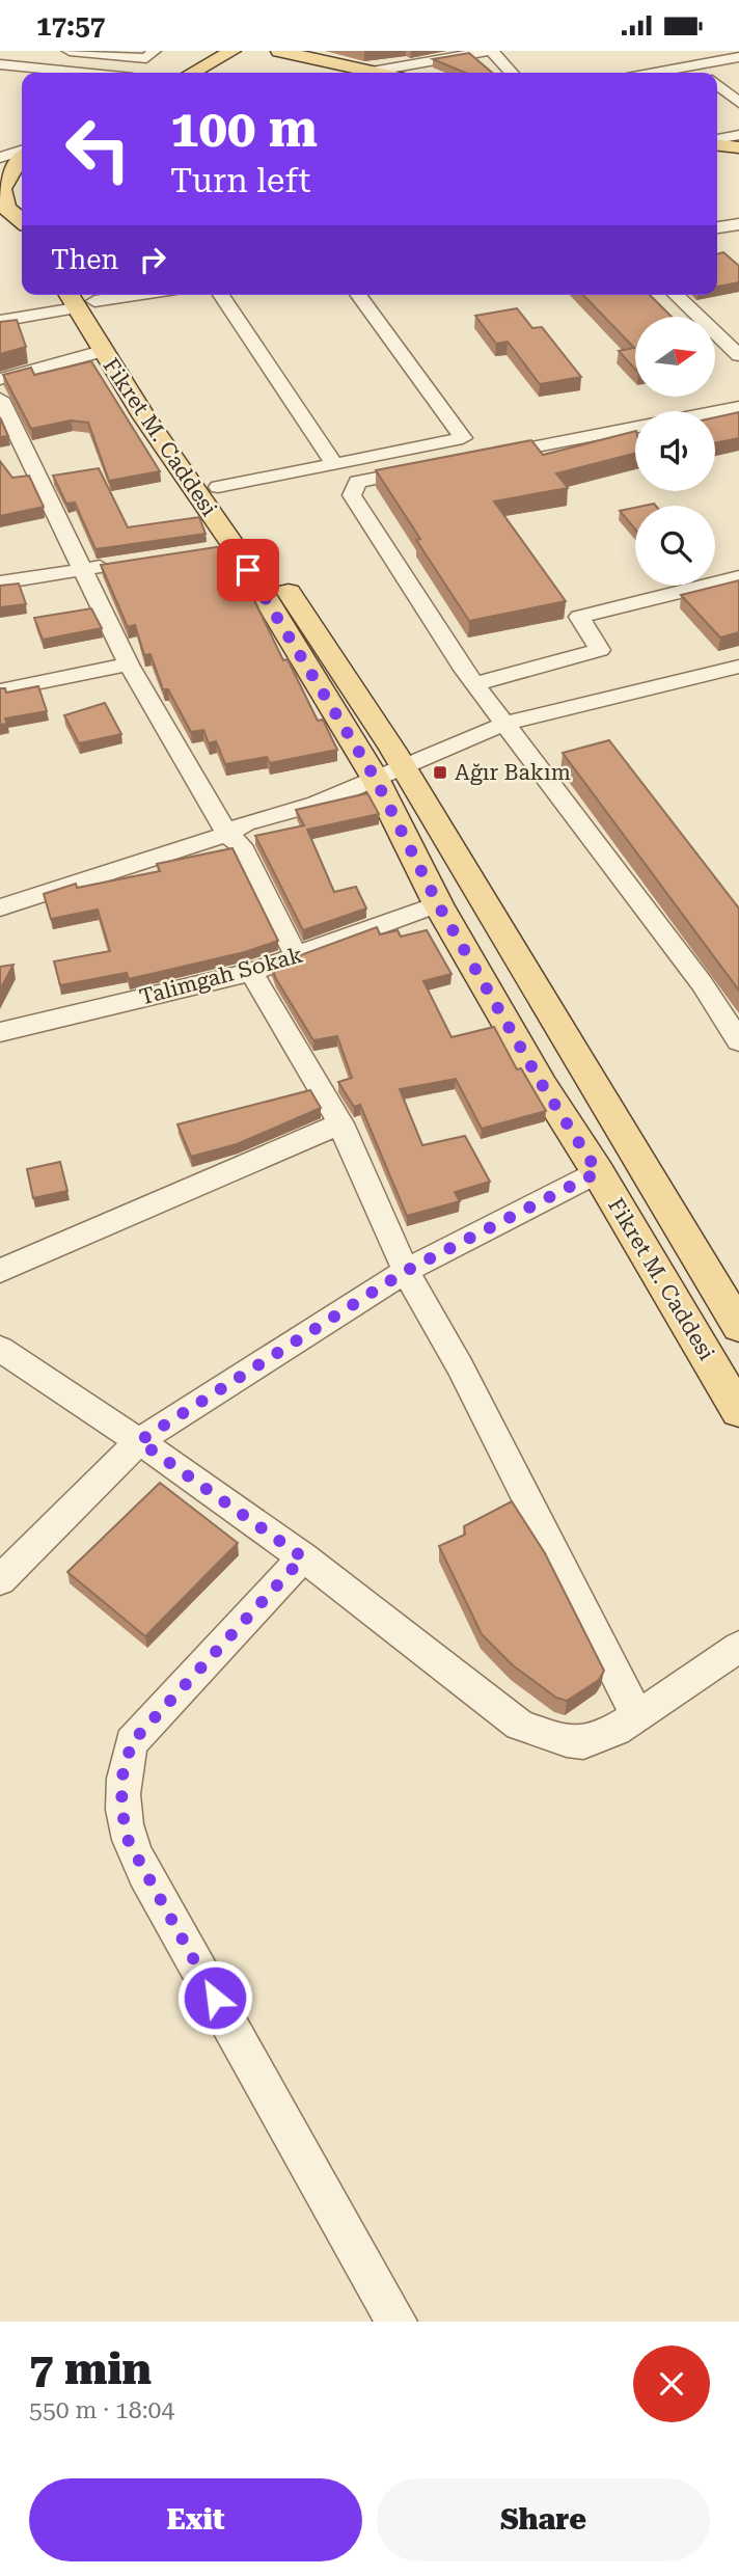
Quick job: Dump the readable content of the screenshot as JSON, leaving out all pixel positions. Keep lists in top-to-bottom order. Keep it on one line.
{"streets":{"main road":["Fikret M. Caddesi"],"street":["Talimgah Sokak"]},"crossings":[["Fikret M. Caddesi","Talimgah Sokak"]],"places":{"transit":["Ağır Bakım"]},"north":"right","page":{"status":"17:57","turn":["100 m","Turn left"],"then":"Then","heading":["7 min","550 m · 18:04"],"buttons":["Exit","Share"]}}
